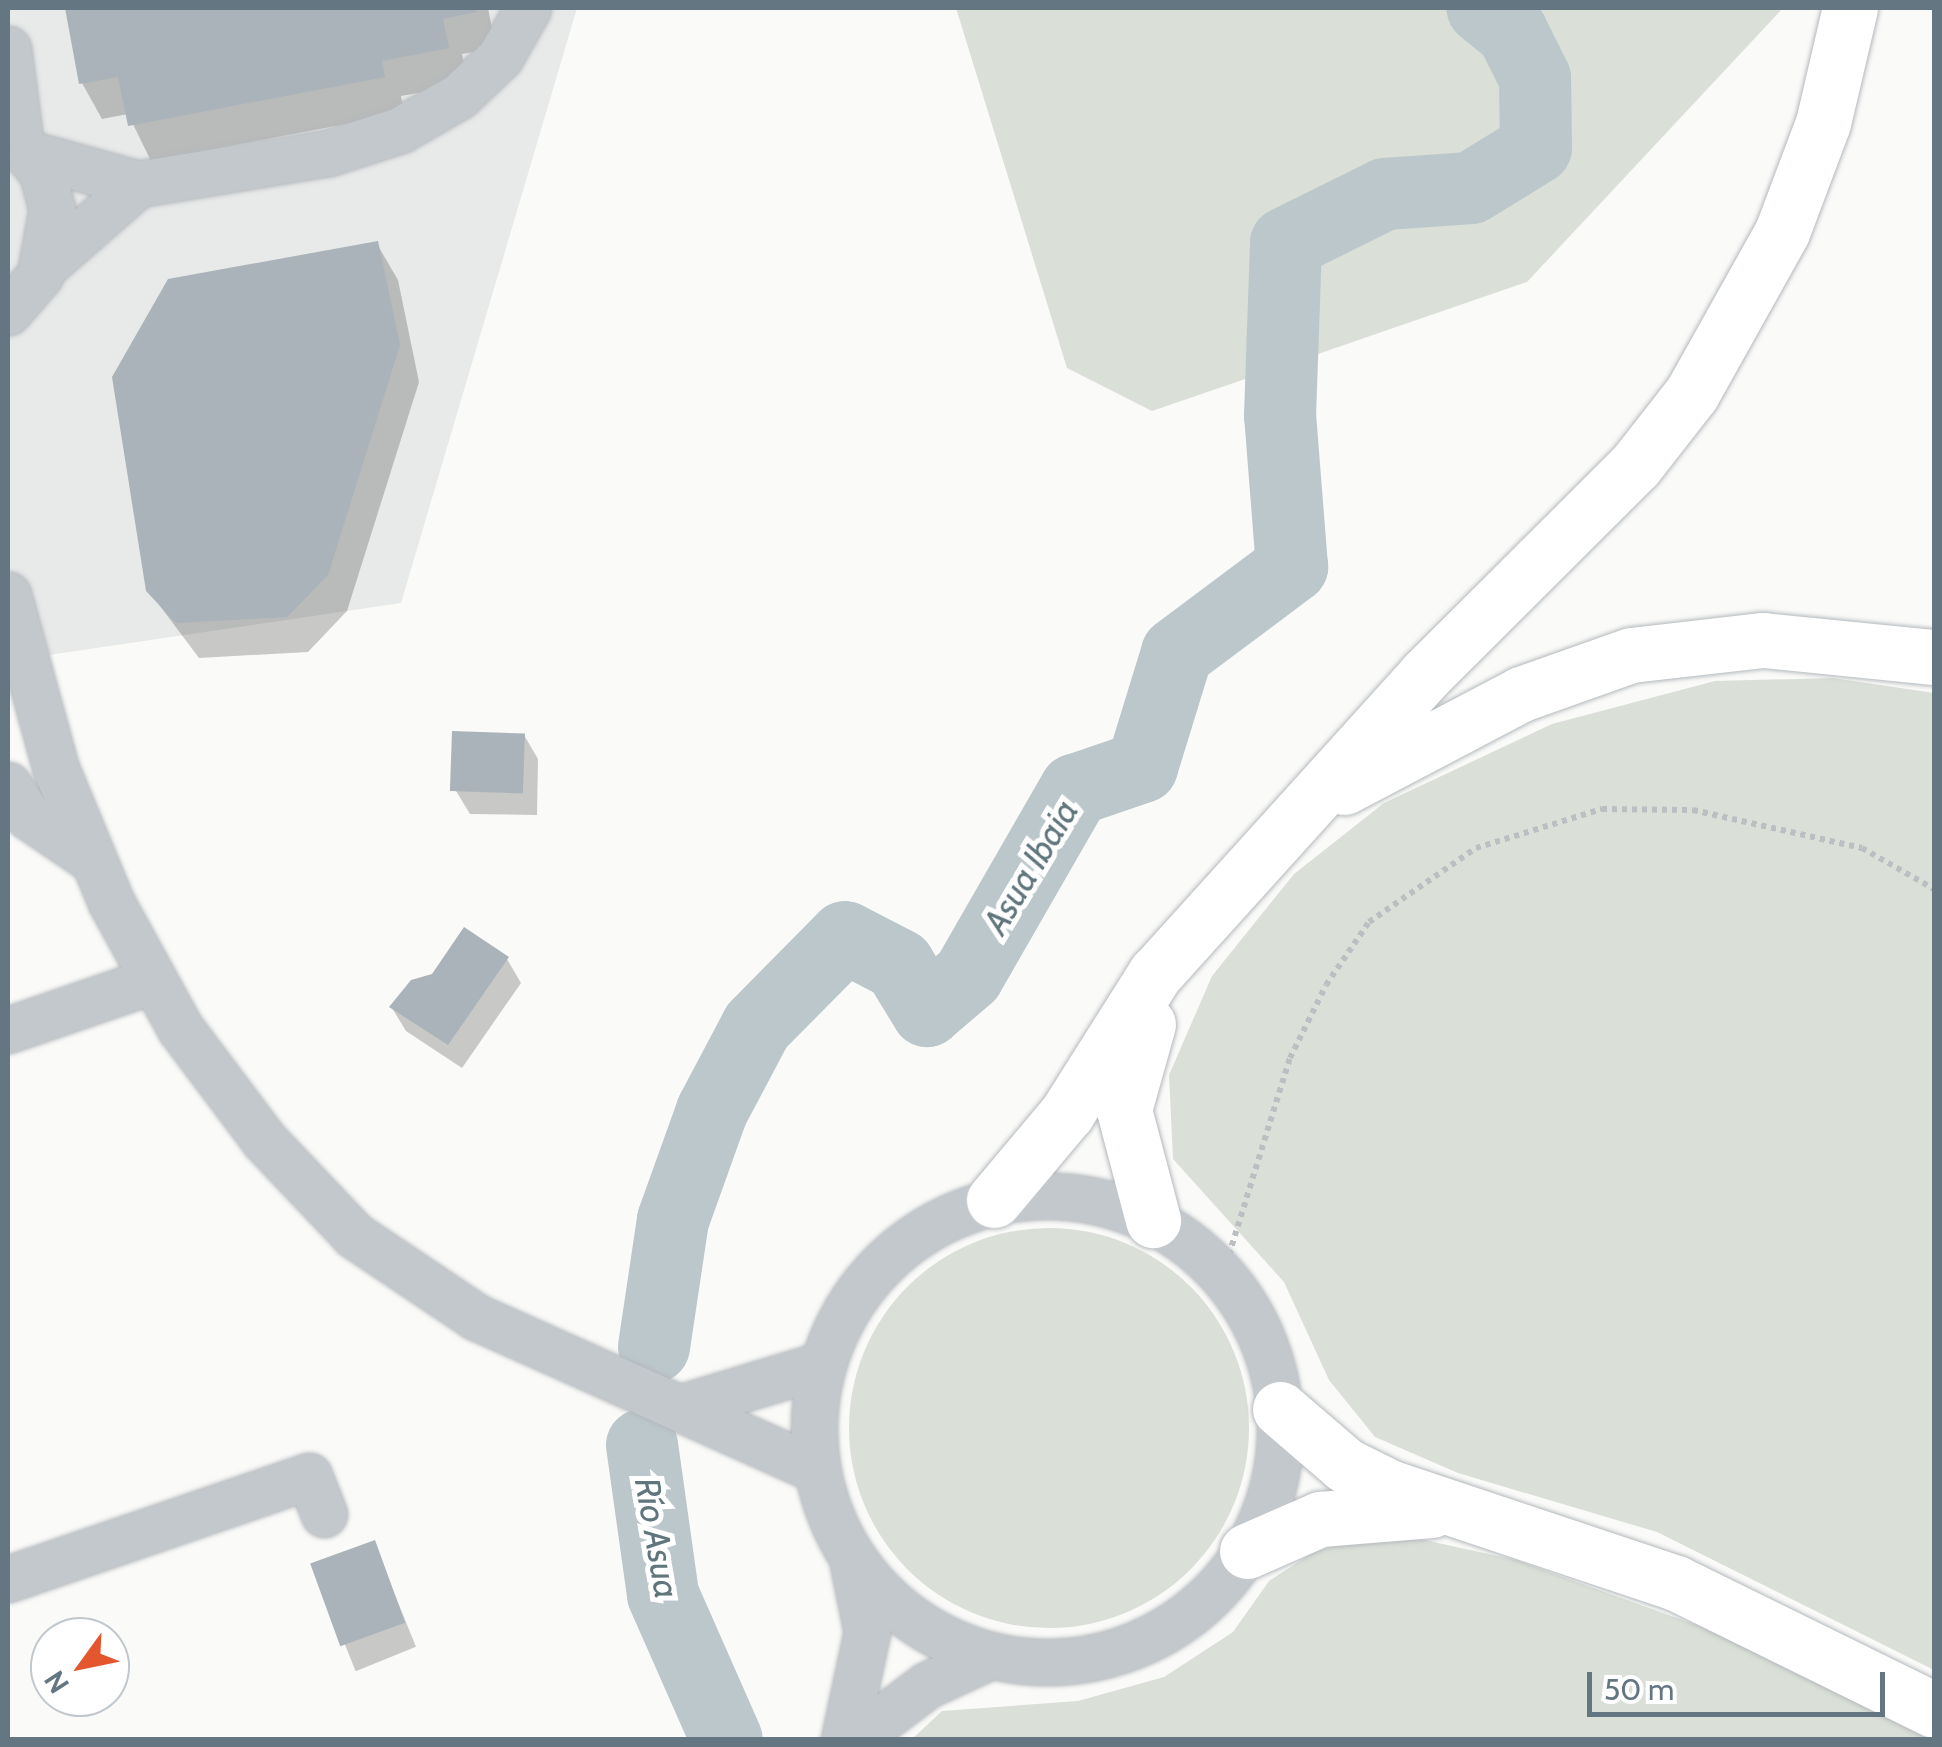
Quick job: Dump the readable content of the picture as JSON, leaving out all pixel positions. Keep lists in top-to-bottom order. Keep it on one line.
{"water":["Asua Ibaia","Río Asua"],"scale_bar":"50 m","north":"bottom left"}
